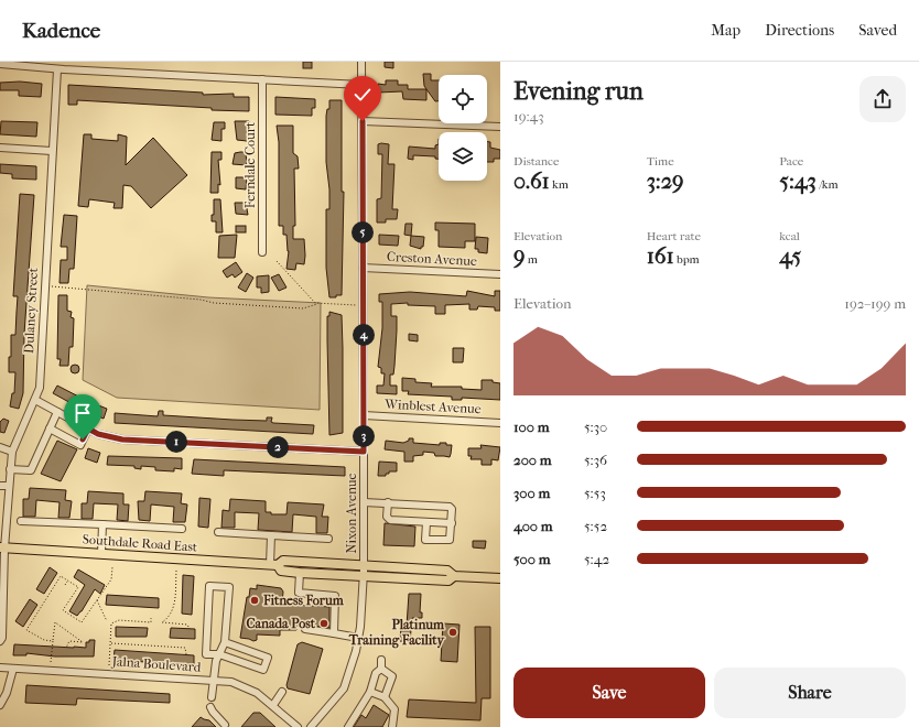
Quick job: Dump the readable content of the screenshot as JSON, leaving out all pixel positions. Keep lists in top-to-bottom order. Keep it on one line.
{"streets":{"main road":["Southdale Road East"],"street":["Ferndale Court","Creston Avenue","Dulaney Street","Winblest Avenue","Nixon Avenue","Jalna Boulevard"]},"crossings":[["Creston Avenue","Nixon Avenue"],["Dulaney Street","Southdale Road East"],["Winblest Avenue","Nixon Avenue"],["Nixon Avenue","Southdale Road East"]],"places":["Fitness Forum","Canada Post","Platinum Training Facility"],"page":{"header":"Kadence","nav":["Map","Directions","Saved"],"heading":["Evening run","19:43"],"stats":[["Distance","0.61 km"],["Time","3:29"],["Pace","5:43 /km"],["Elevation","9 m"],["Heart rate","161 bpm"],["kcal","45"]],"pins":["5","4","3","1","2"],"chart":["Elevation","192–199 m"],"list":[{"name":"100 m","note":"5:30"},{"name":"200 m","note":"5:36"},{"name":"300 m","note":"5:53"},{"name":"400 m","note":"5:52"},{"name":"500 m","note":"5:42"}],"buttons":["Save","Share"]}}
